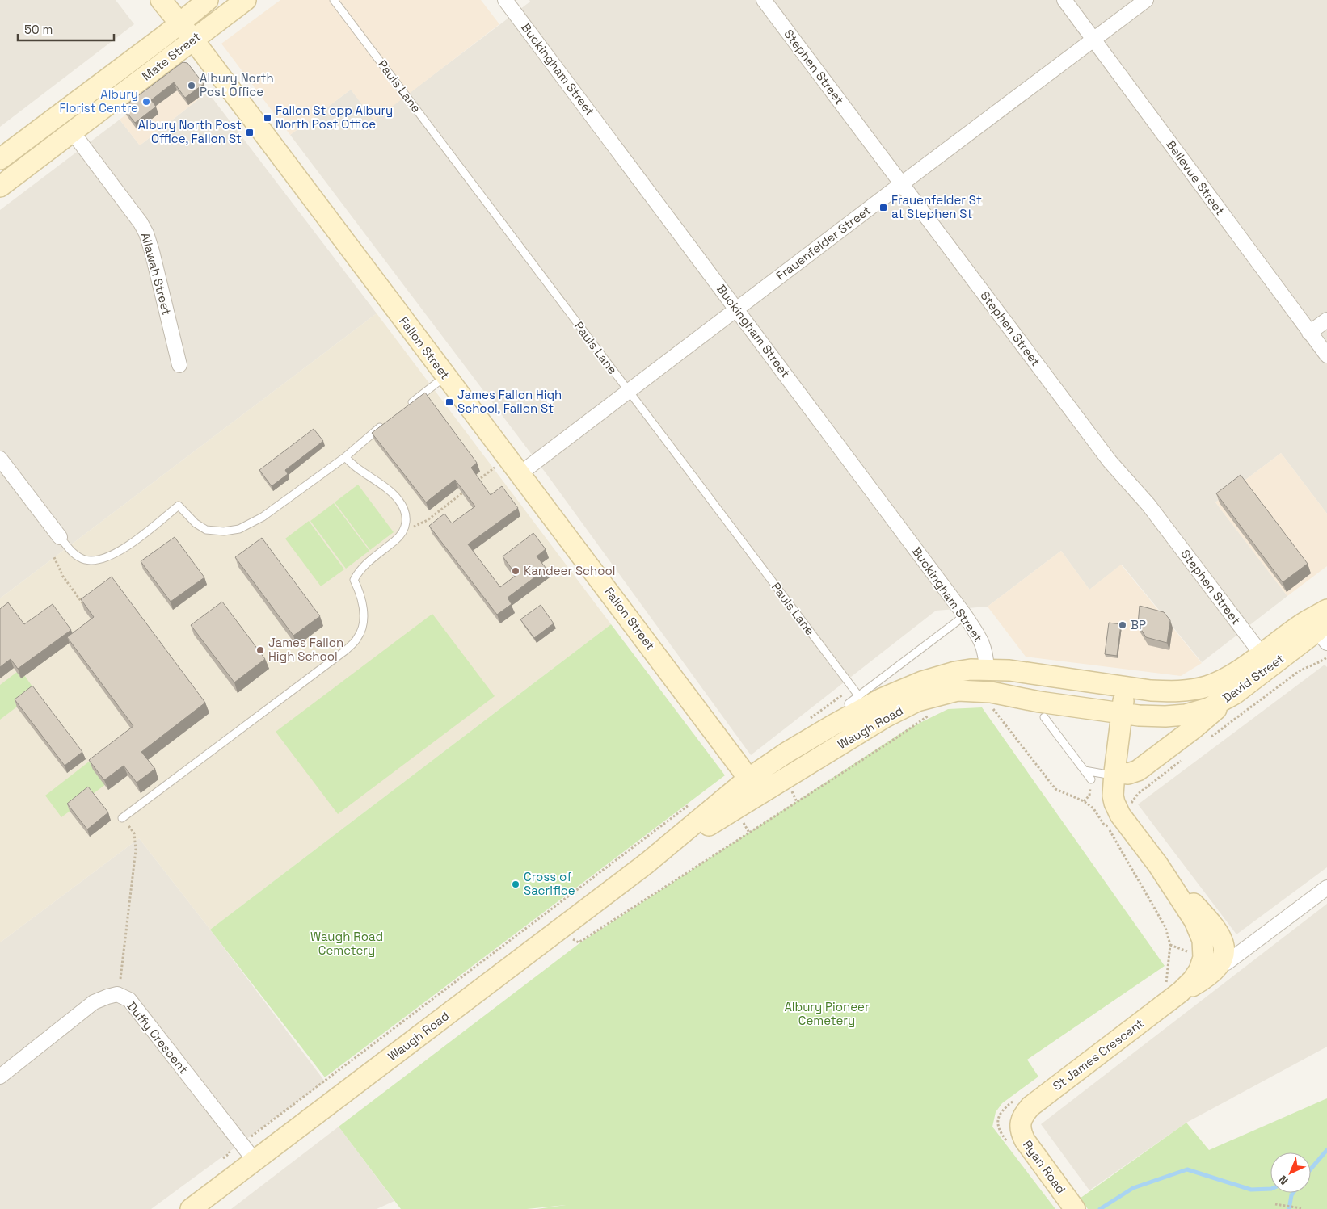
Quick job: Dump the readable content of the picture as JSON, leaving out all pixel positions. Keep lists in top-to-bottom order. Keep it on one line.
{"streets":{"main road":["Mate Street","Fallon Street","David Street","Waugh Road","St James Crescent","Ryan Road"],"street":["Stephen Street","Buckingham Street","Bellevue Street","Frauenfelder Street","Allawah Street","Duffy Crescent"],"lane":["Pauls Lane"]},"crossings":[["Mate Street","Allawah Street"],["Mate Street","Fallon Street"],["Stephen Street","Frauenfelder Street"],["Stephen Street","David Street"],["Buckingham Street","Frauenfelder Street"],["Buckingham Street","Waugh Road"],["Pauls Lane","Frauenfelder Street"],["Pauls Lane","Waugh Road"],["Bellevue Street","Frauenfelder Street"],["Frauenfelder Street","Fallon Street"],["Fallon Street","Waugh Road"],["David Street","Waugh Road"],["Waugh Road","Duffy Crescent"],["St James Crescent","Ryan Road"]],"parks":["Waugh Road Cemetery","Albury Pioneer Cemetery"],"places":{"other":["Albury North Post Office","Albury Florist Centre","Kandeer School","BP","James Fallon High School","Cross of Sacrifice"],"transit":["Fallon St opp Albury North Post Office","Albury North Post Office, Fallon St","Frauenfelder St at Stephen St","James Fallon High School, Fallon St"]},"scale_bar":"50 m","north":"bottom left"}
